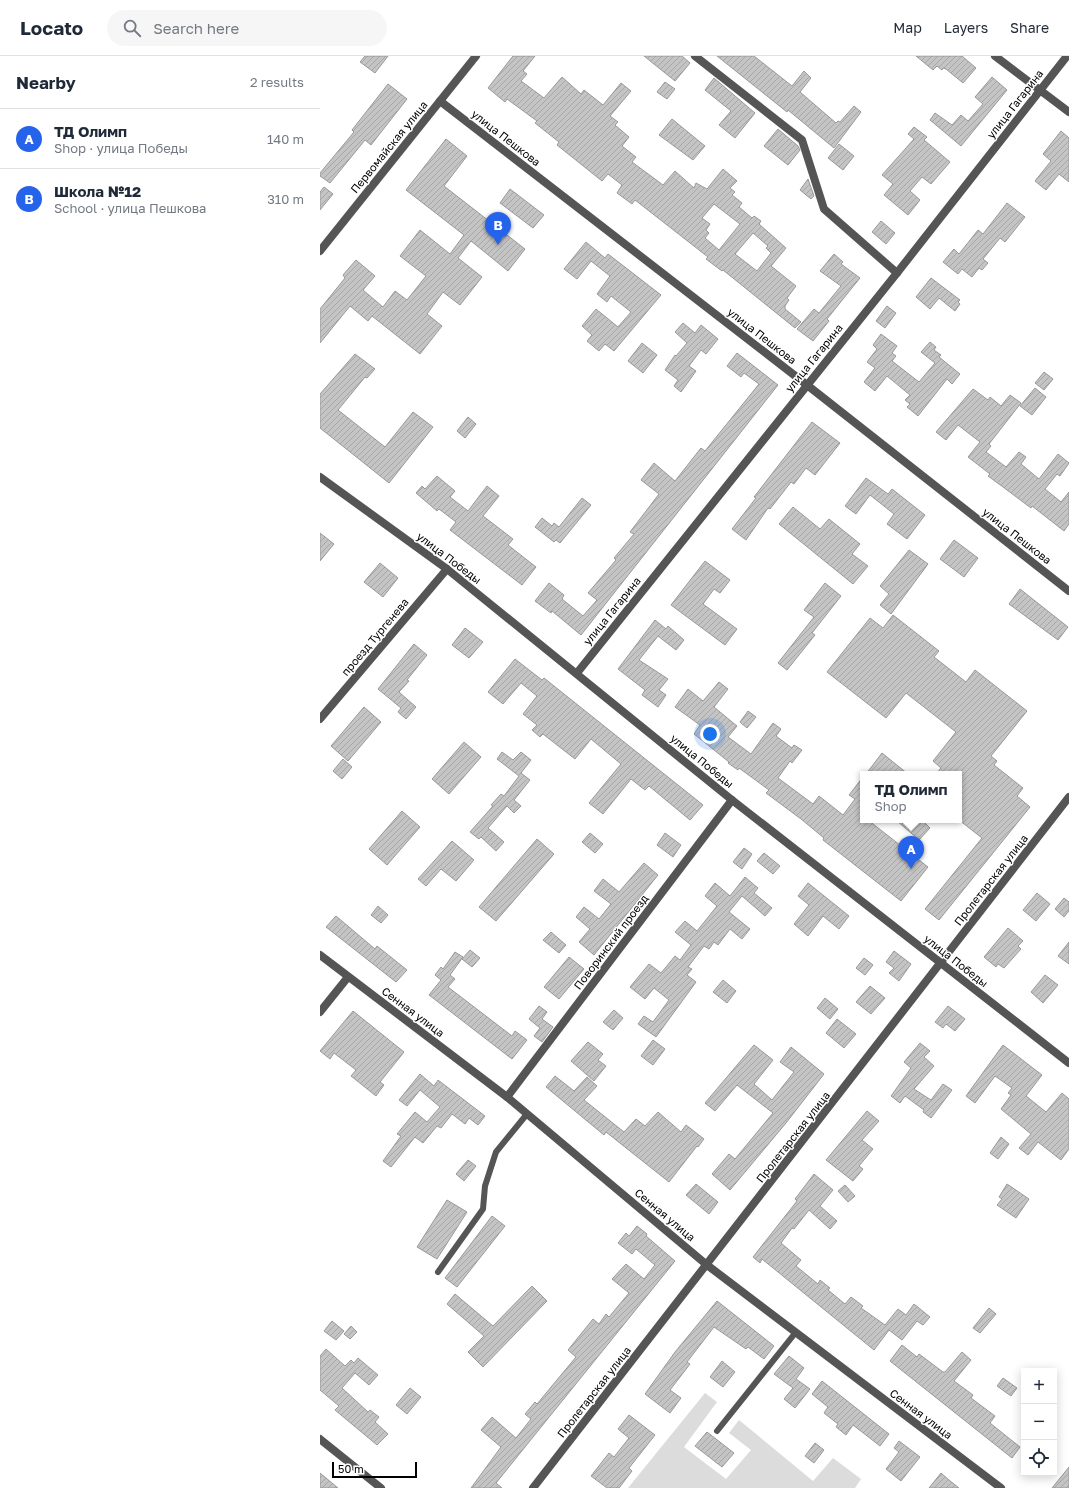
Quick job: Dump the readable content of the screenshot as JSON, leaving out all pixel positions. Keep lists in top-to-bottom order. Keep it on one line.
{"streets":{"street":["улица Гагарина","улица Пешкова","Первомайская улица","улица Победы","проезд Тургенева","Пролетарская улица","Поворинский проезд","Сенная улица"]},"crossings":[["улица Гагарина","улица Пешкова"],["улица Гагарина","улица Победы"],["улица Пешкова","Первомайская улица"],["улица Победы","проезд Тургенева"],["улица Победы","Пролетарская улица"],["улица Победы","Поворинский проезд"],["Пролетарская улица","Сенная улица"],["Поворинский проезд","Сенная улица"]],"scale_bar":"50 m","page":{"header":"Locato","search":"Search here","nav":["Map","Layers","Share"],"heading":["Nearby","2 results"],"list":[{"mark":"A","name":"ТД Олимп","note":"Shop · улица Победы","value":"140 m"},{"mark":"B","name":"Школа №12","note":"School · улица Пешкова","value":"310 m"}],"pins":["B","A"],"popup":["ТД Олимп","Shop"],"map_buttons":["+","−"],"scale":"50 m"}}
